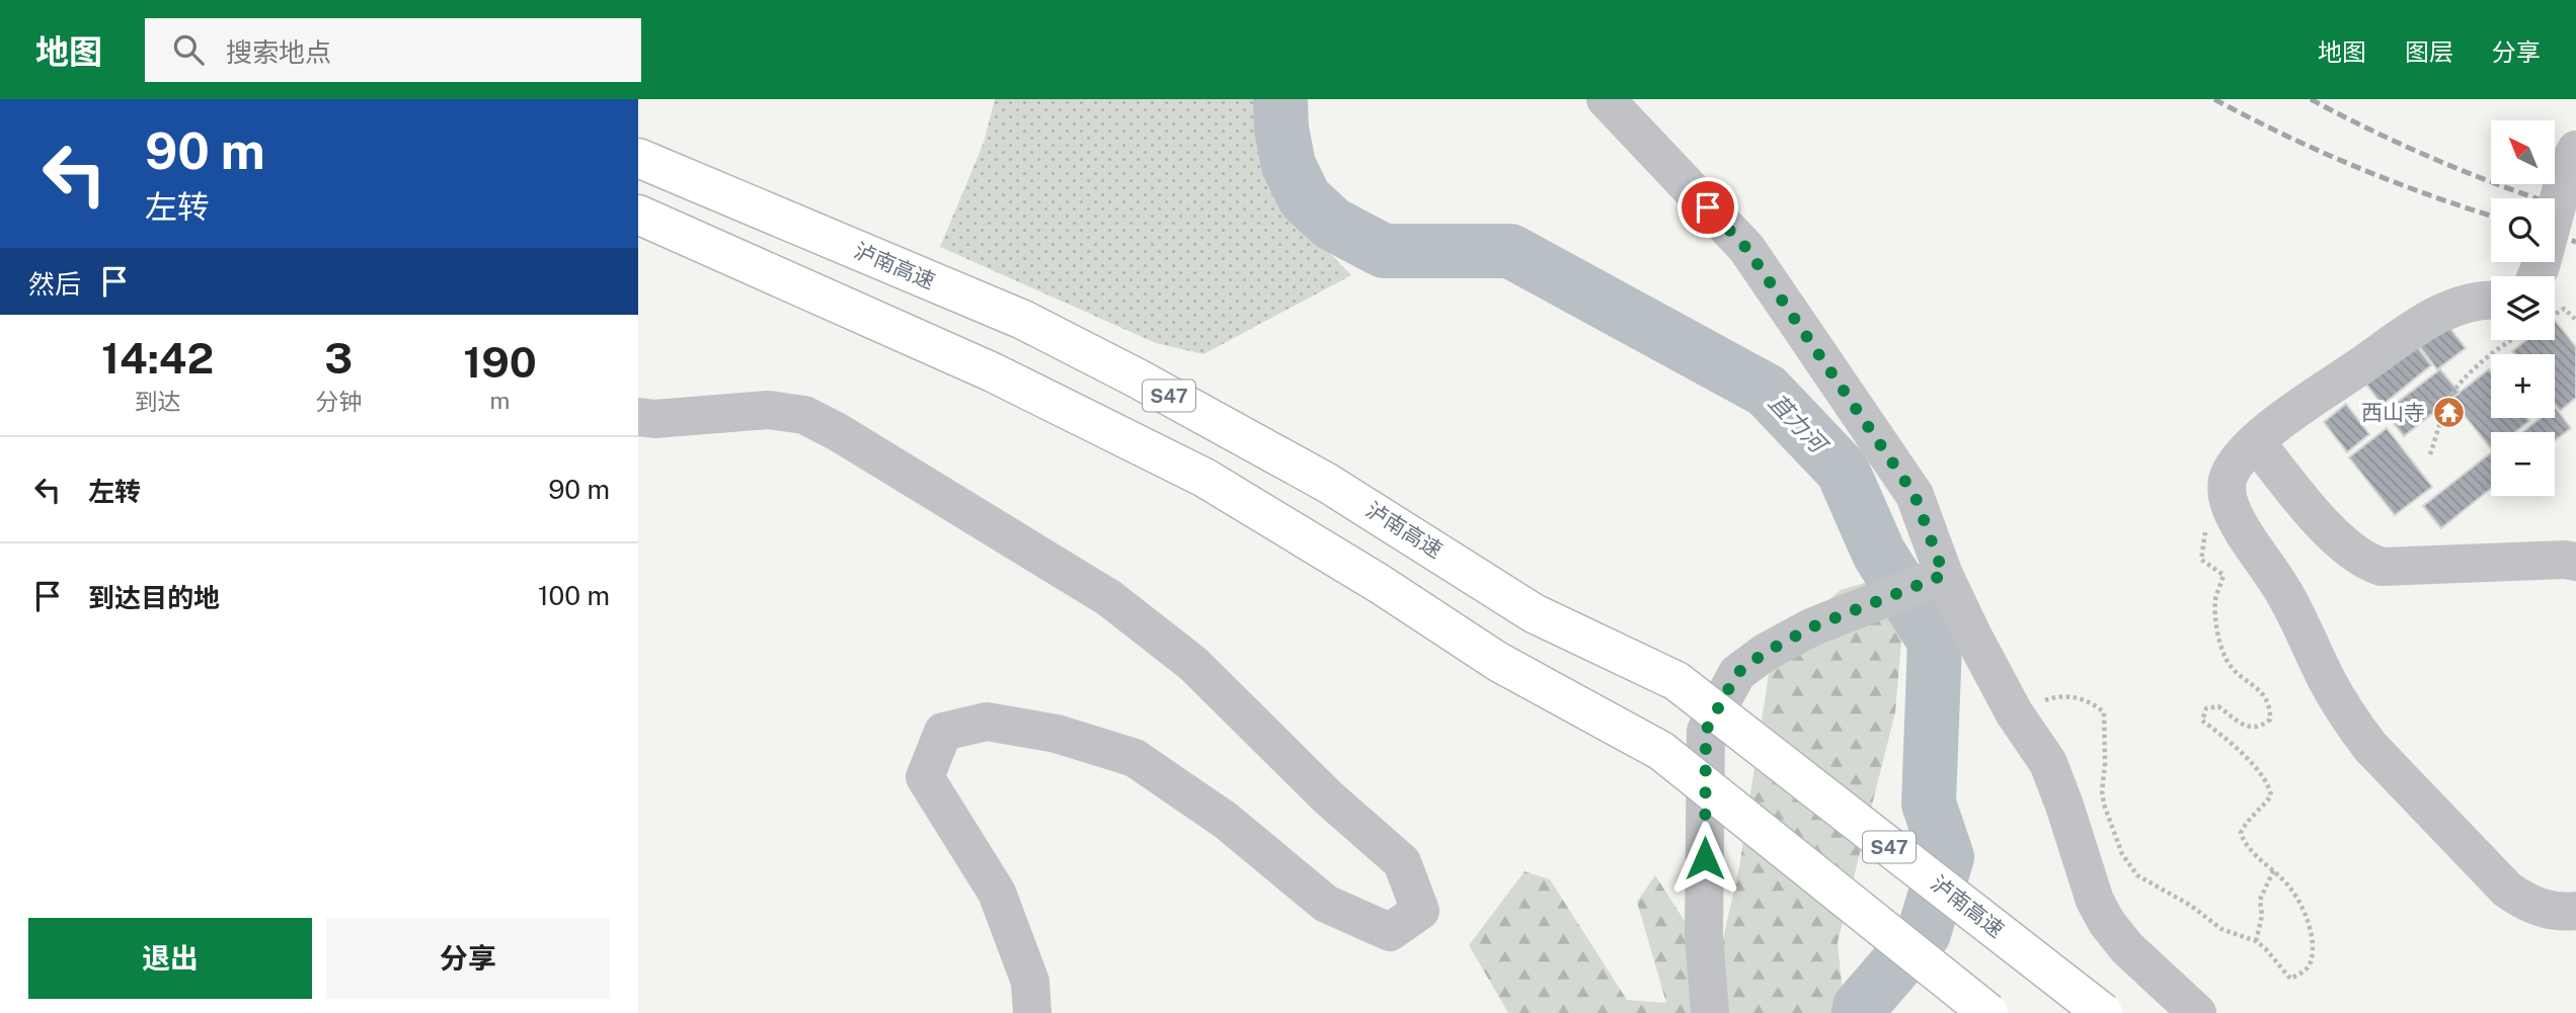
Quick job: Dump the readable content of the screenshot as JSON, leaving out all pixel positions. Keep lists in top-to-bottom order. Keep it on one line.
{"streets":{"highway":["泸南高速","S47"]},"water":["苴力河"],"places":{"temple":["西山寺"]},"north":"top left","page":{"header":"地图","search":"搜索地点","nav":["地图","图层","分享"],"turn":["90 m","左转"],"map_buttons":["+","−"],"then":"然后","eta":["14:42","到达","3","分钟","190","m"],"list":[{"name":"左转","value":"90 m"},{"name":"到达目的地","value":"100 m"}],"buttons":["退出","分享"]}}
